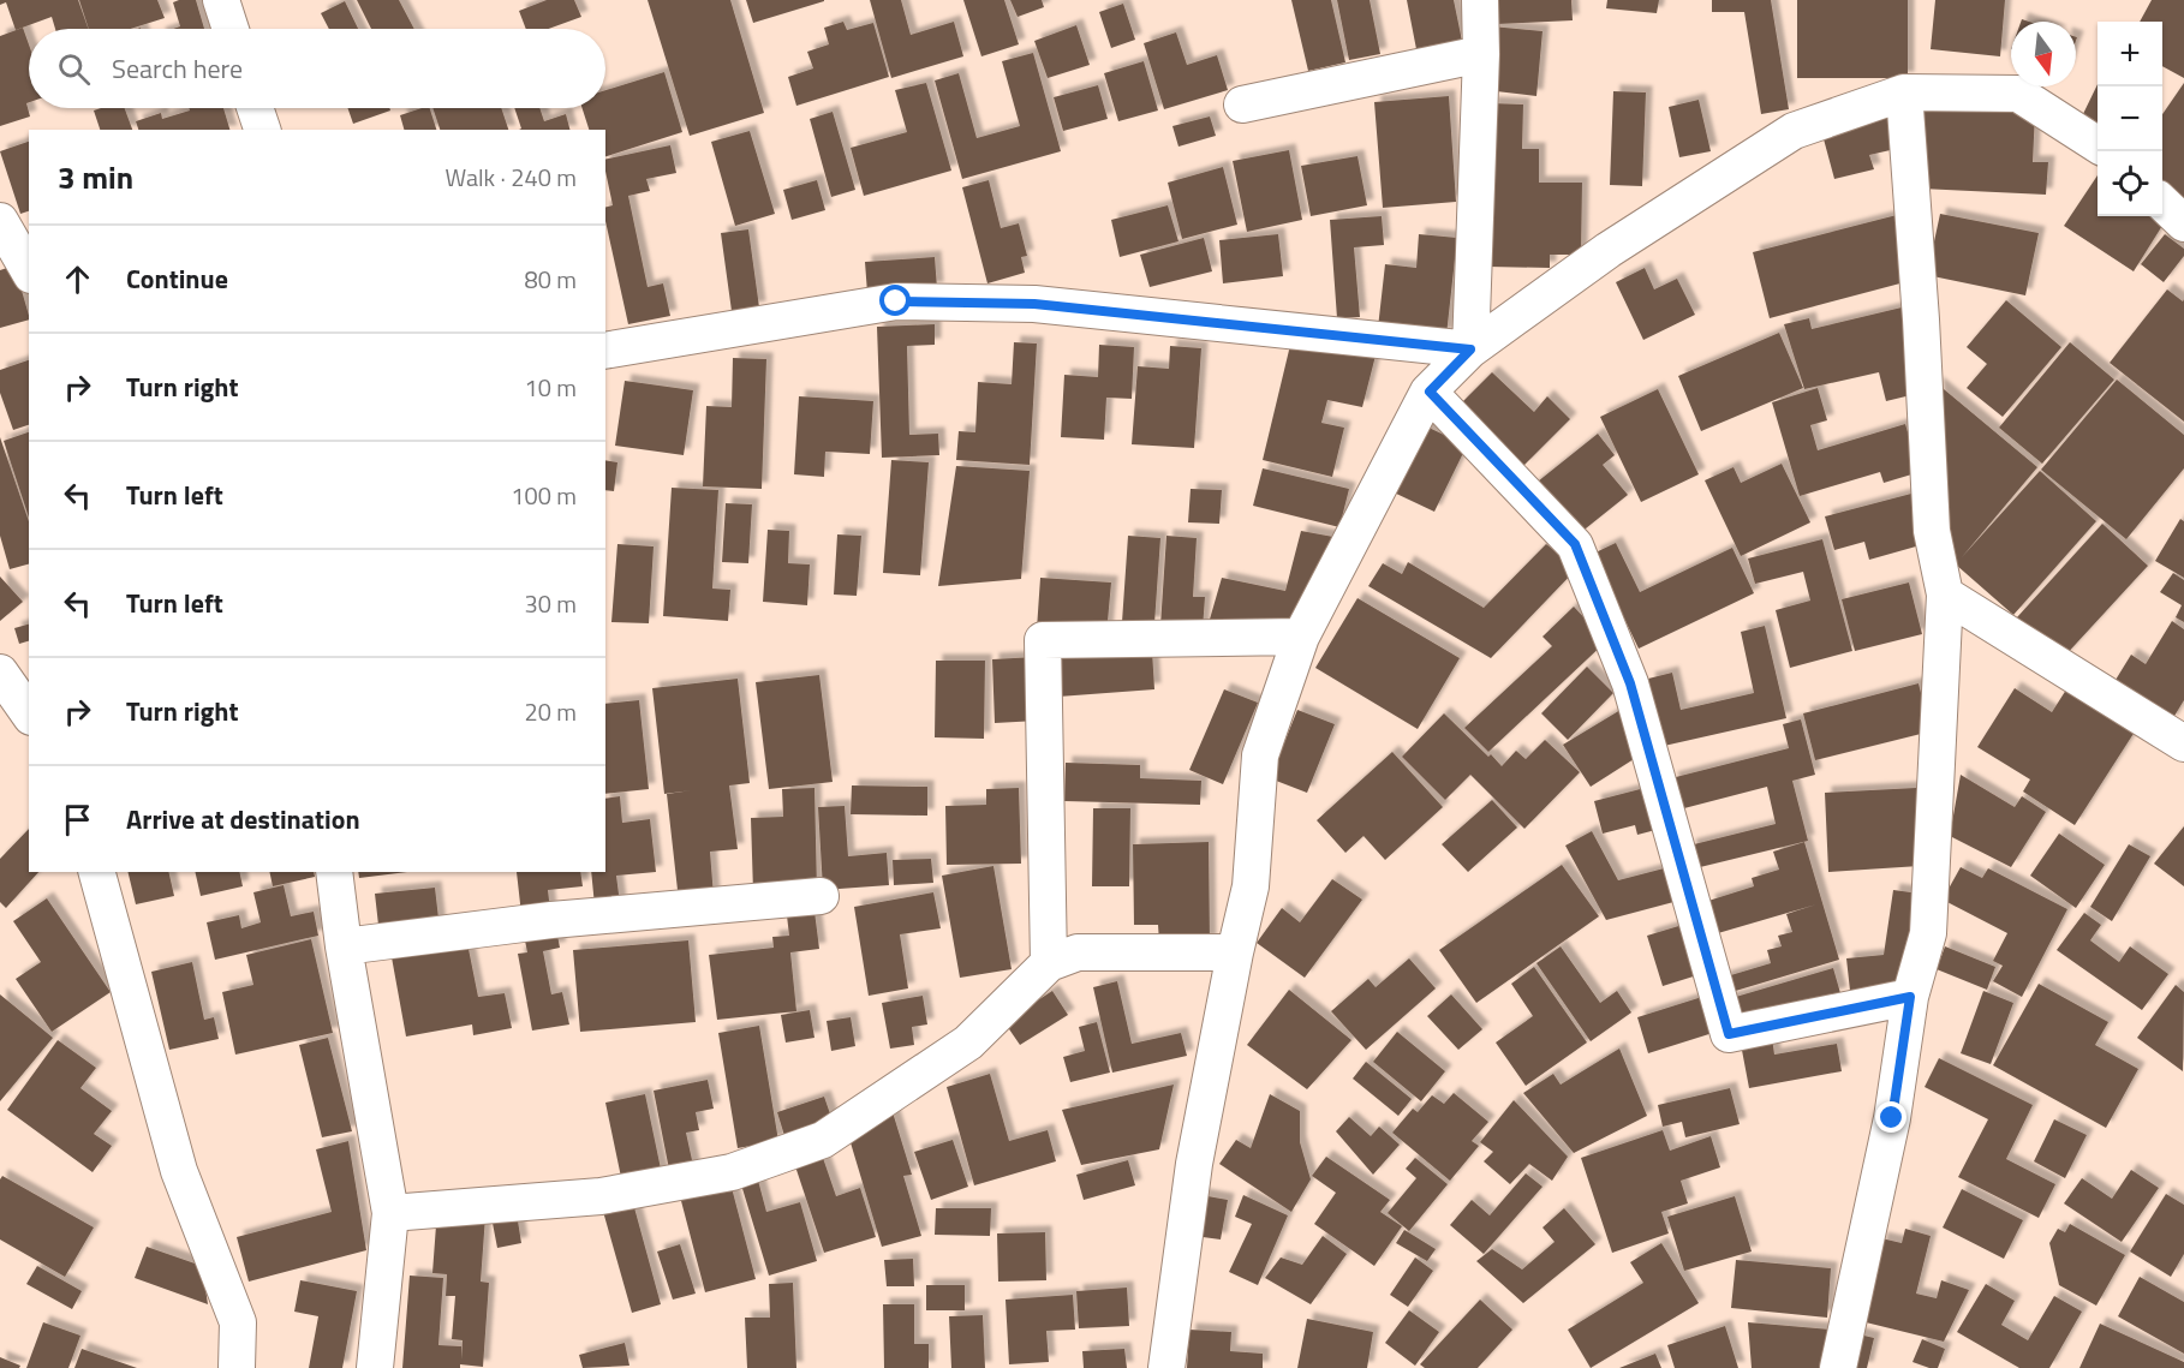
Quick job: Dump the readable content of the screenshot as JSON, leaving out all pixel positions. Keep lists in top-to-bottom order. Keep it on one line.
{"north":"bottom","page":{"map_buttons":["+","−"],"search":"Search here","heading":["3 min","Walk · 240 m"],"list":[["Continue","80 m"],["Turn right","10 m"],["Turn left","100 m"],["Turn left","30 m"],["Turn right","20 m"],"Arrive at destination"]}}
